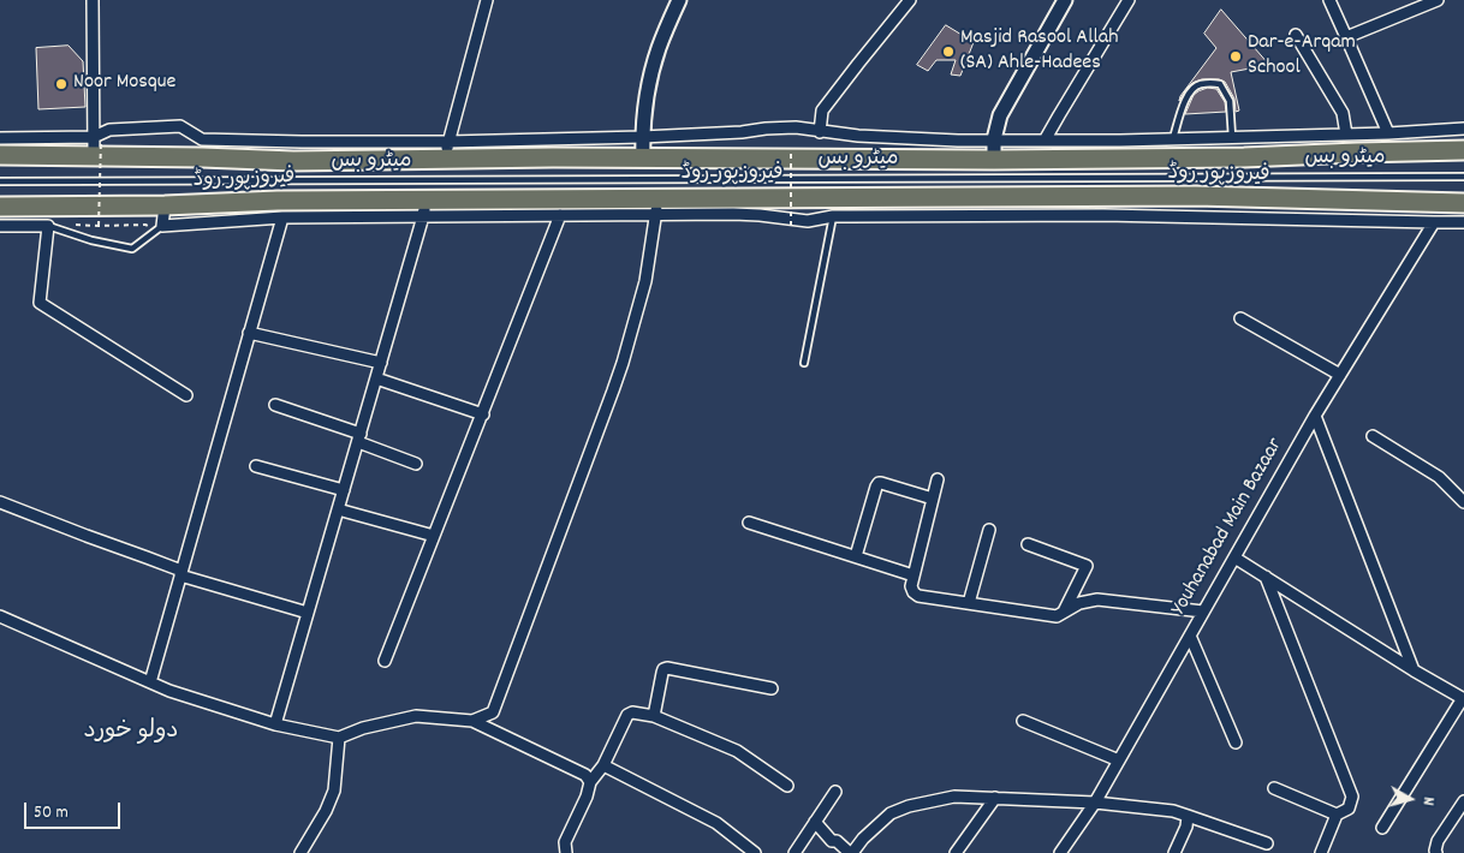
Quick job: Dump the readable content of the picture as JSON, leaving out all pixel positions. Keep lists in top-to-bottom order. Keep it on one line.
{"streets":{"main road":["فیروزپور روڈ"],"street":["Youhanabad Main Bazaar"],"lane":["میٹرو بس"]},"districts":["دولو خورد"],"places":["Masjid Rasool Allah (SA) Ahle-Hadees","Dar-e-Arqam School","Noor Mosque"],"scale_bar":"50 m","north":"right"}
